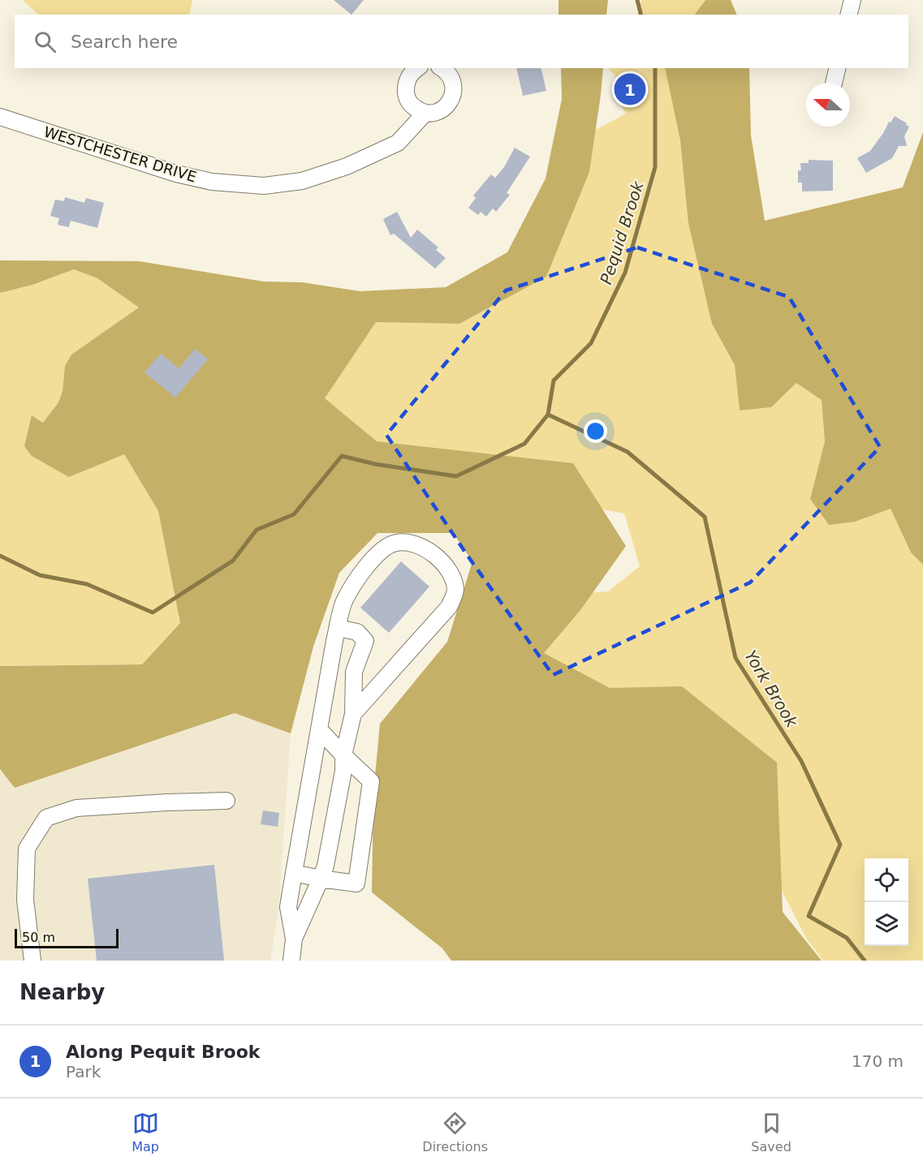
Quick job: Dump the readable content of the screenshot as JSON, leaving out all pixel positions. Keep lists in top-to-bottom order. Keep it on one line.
{"streets":{"street":["WESTCHESTER DRIVE"]},"water":["Pequid Brook","York Brook"],"scale_bar":"50 m","north":"left","page":{"search":"Search here","pins":"1","scale":"50 m","heading":"Nearby","list":[{"mark":"1","name":"Along Pequit Brook","note":"Park","value":"170 m"}],"nav":["Map","Directions","Saved"]}}
